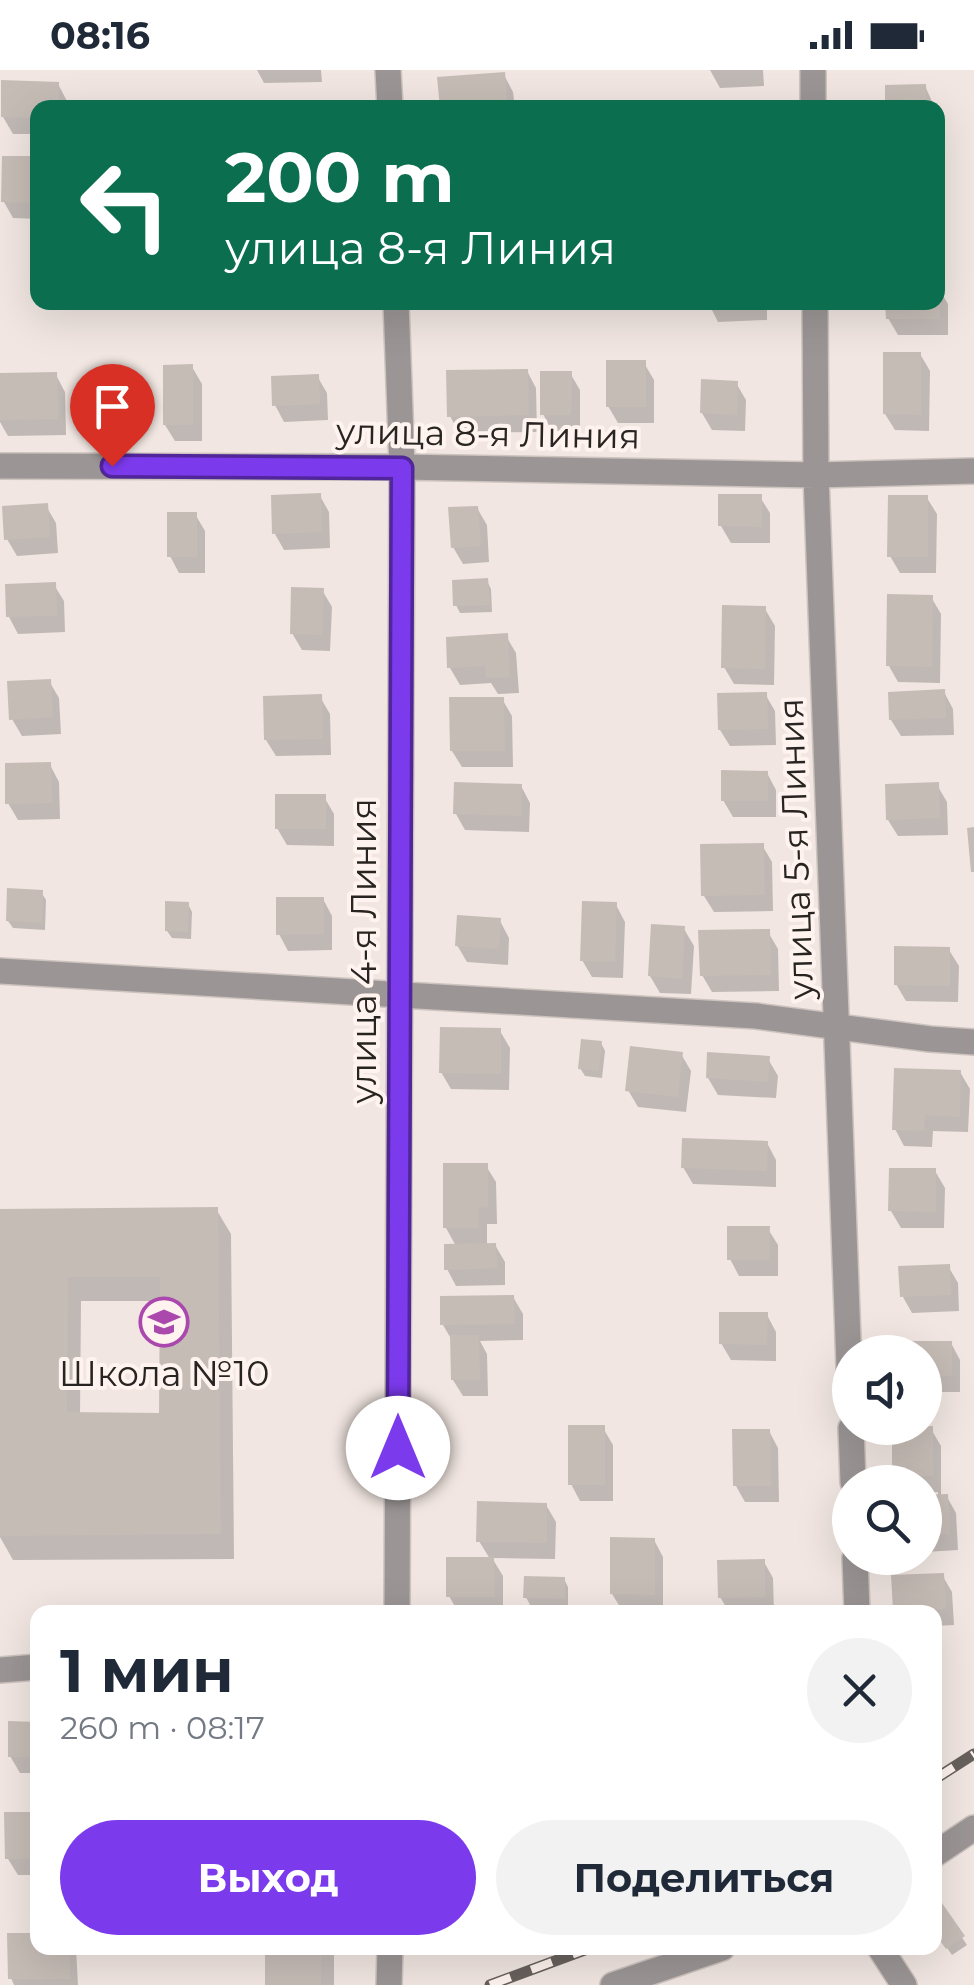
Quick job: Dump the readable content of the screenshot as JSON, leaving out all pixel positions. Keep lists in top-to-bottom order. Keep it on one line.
{"streets":{"street":["улица 8-я Линия","улица 5-я Линия","улица 4-я Линия"]},"crossings":[["улица 8-я Линия","улица 5-я Линия"],["улица 8-я Линия","улица 4-я Линия"]],"places":{"school or university":["Школа №10"]},"page":{"status":"08:16","turn":["200 m","улица 8-я Линия"],"heading":["1 мин","260 m · 08:17"],"buttons":["Выход","Поделиться"]}}
